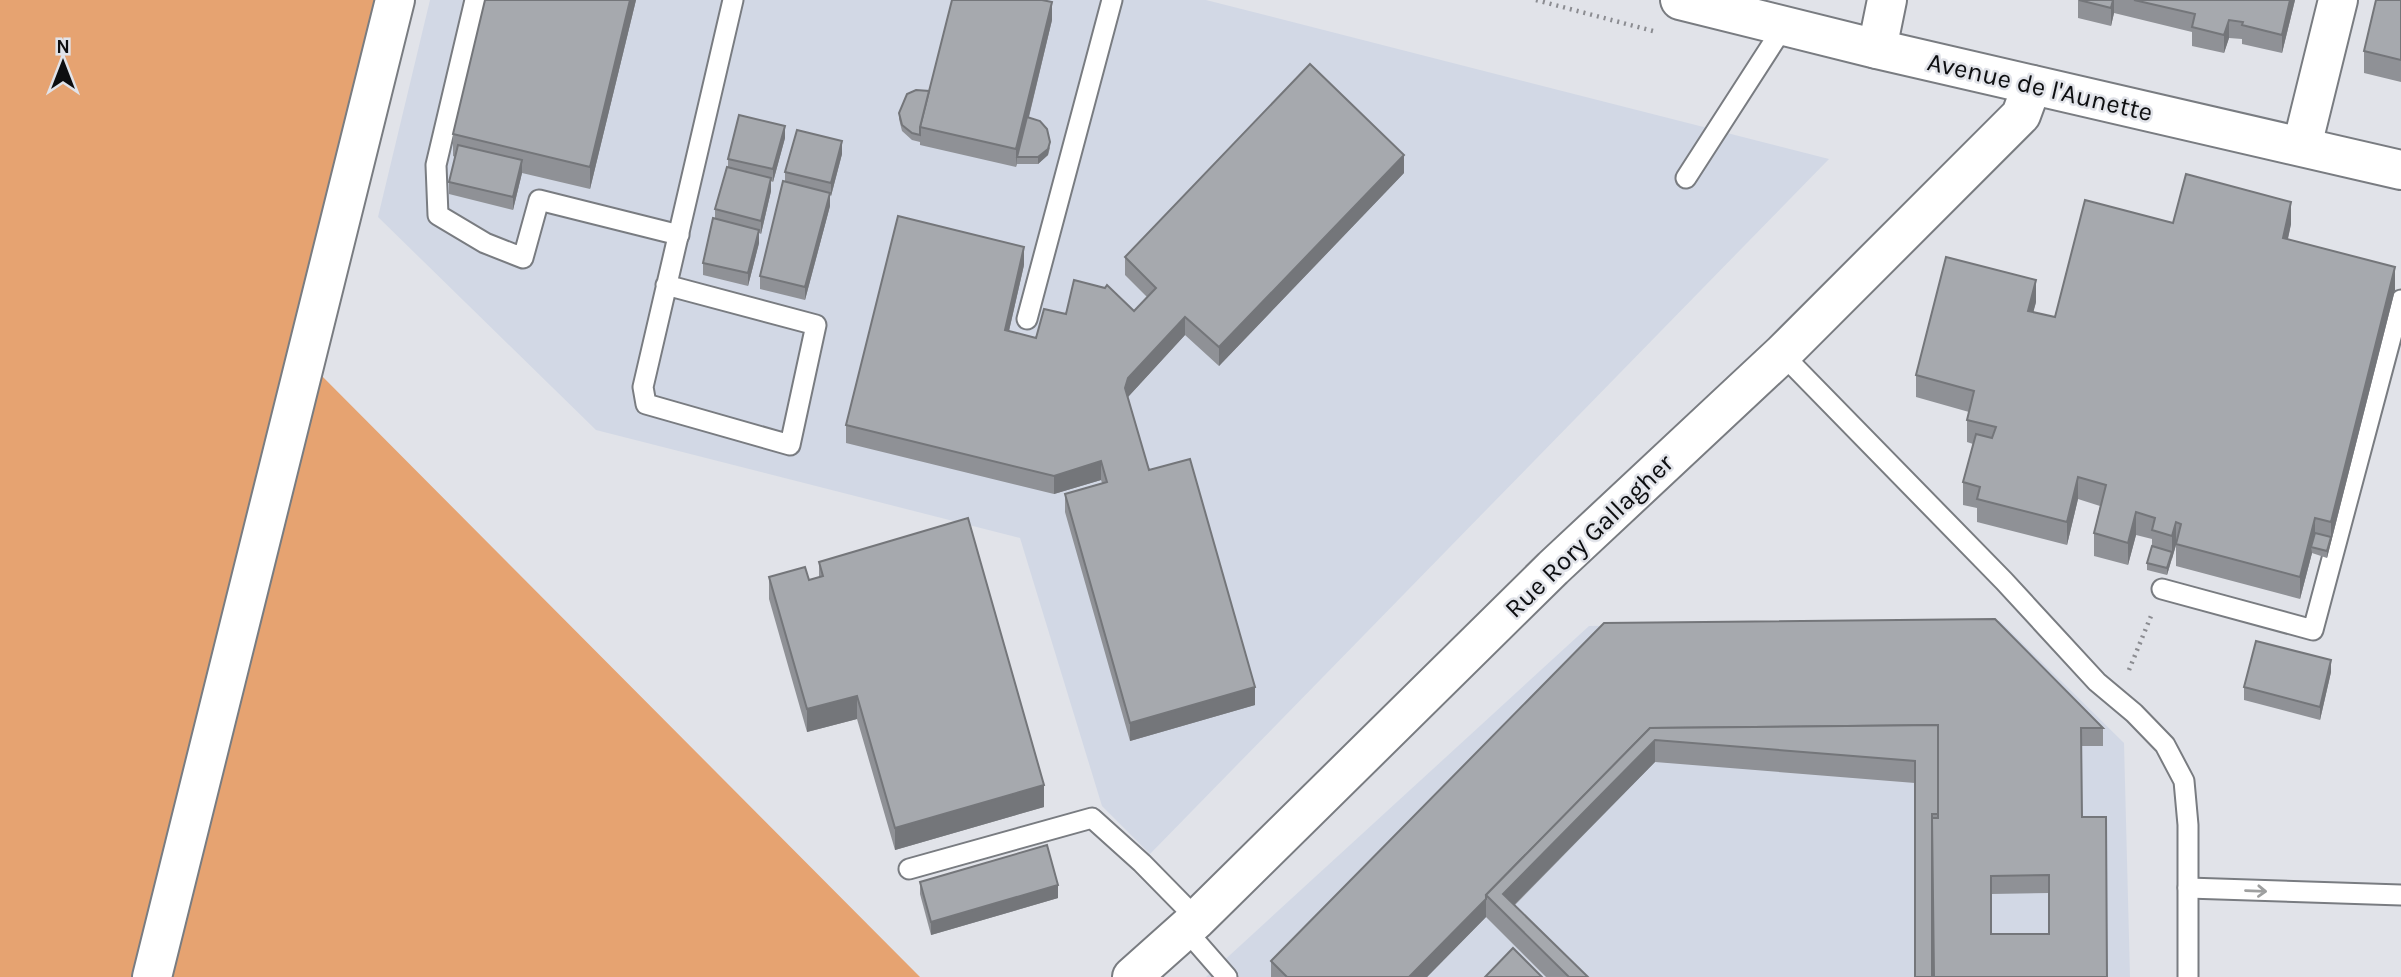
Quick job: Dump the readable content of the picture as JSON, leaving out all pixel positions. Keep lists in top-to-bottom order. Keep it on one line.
{"streets":{"street":["Avenue de l'Aunette","Rue Rory Gallagher"]},"crossings":[["Avenue de l'Aunette","Rue Rory Gallagher"]],"north":"top"}
